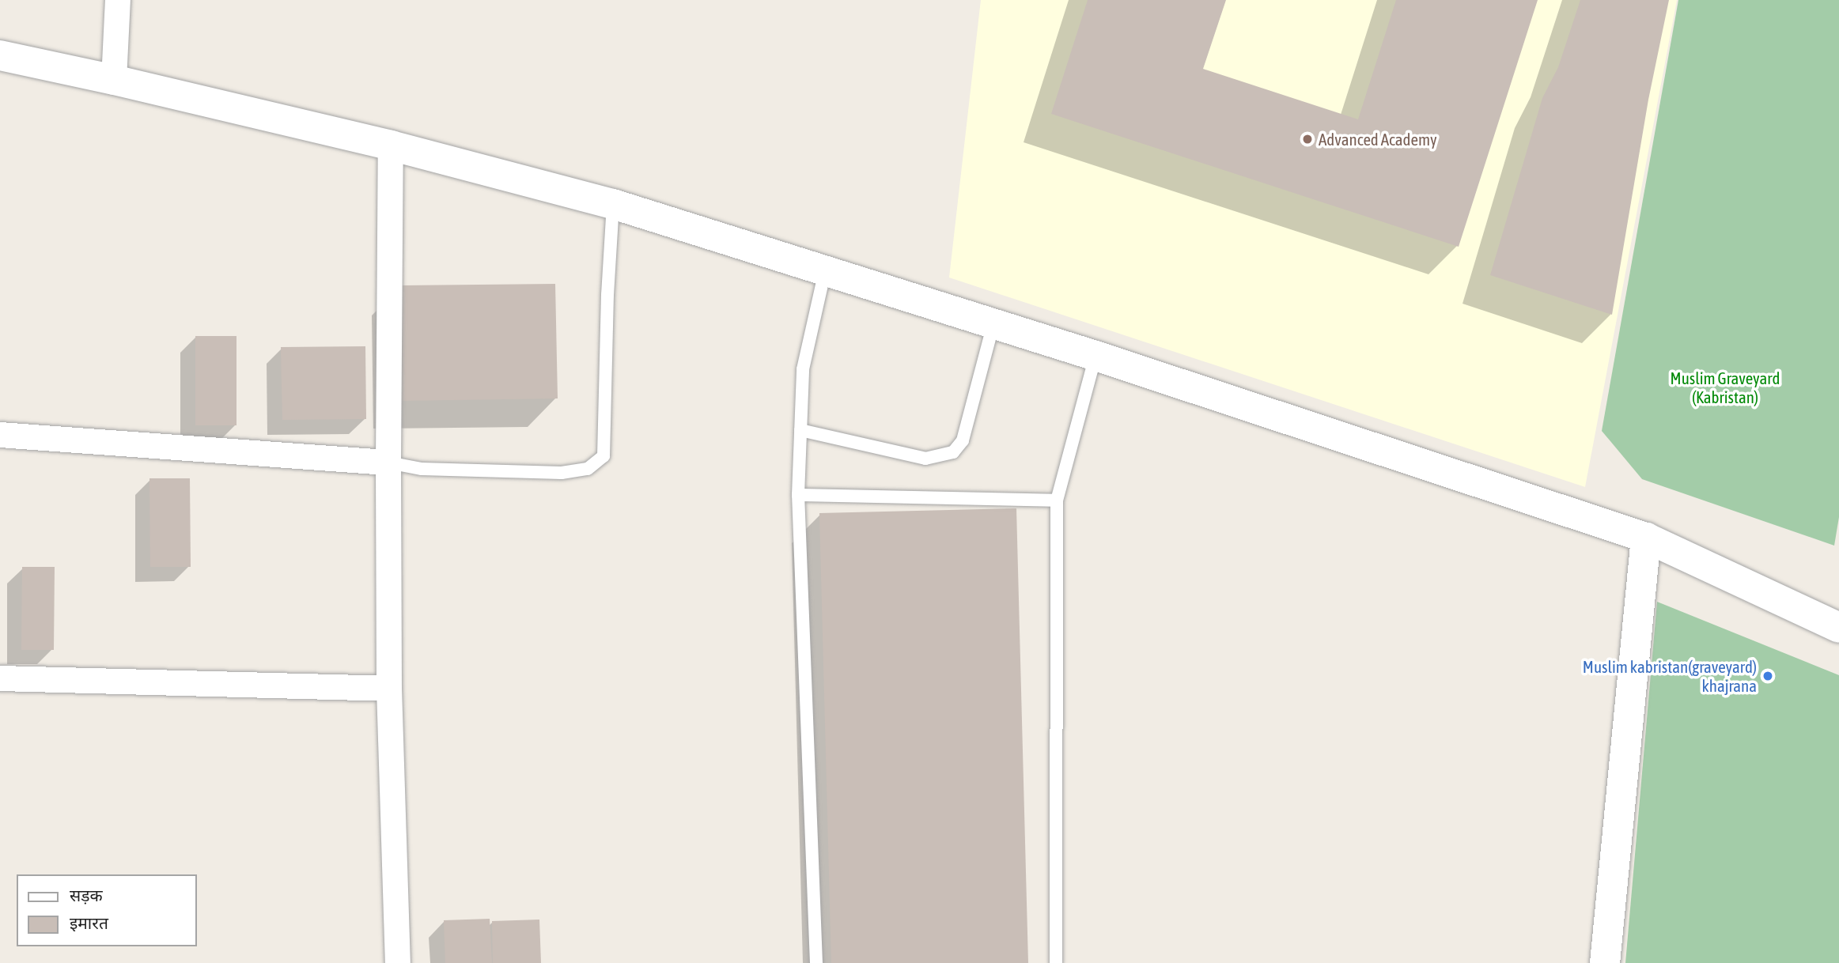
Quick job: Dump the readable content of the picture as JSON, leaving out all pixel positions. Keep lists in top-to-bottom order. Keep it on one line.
{"parks":["Muslim Graveyard (Kabristan)"],"places":["Advanced Academy","Muslim kabristan(graveyard) khajrana"],"legend":["सड़क","इमारत"]}
